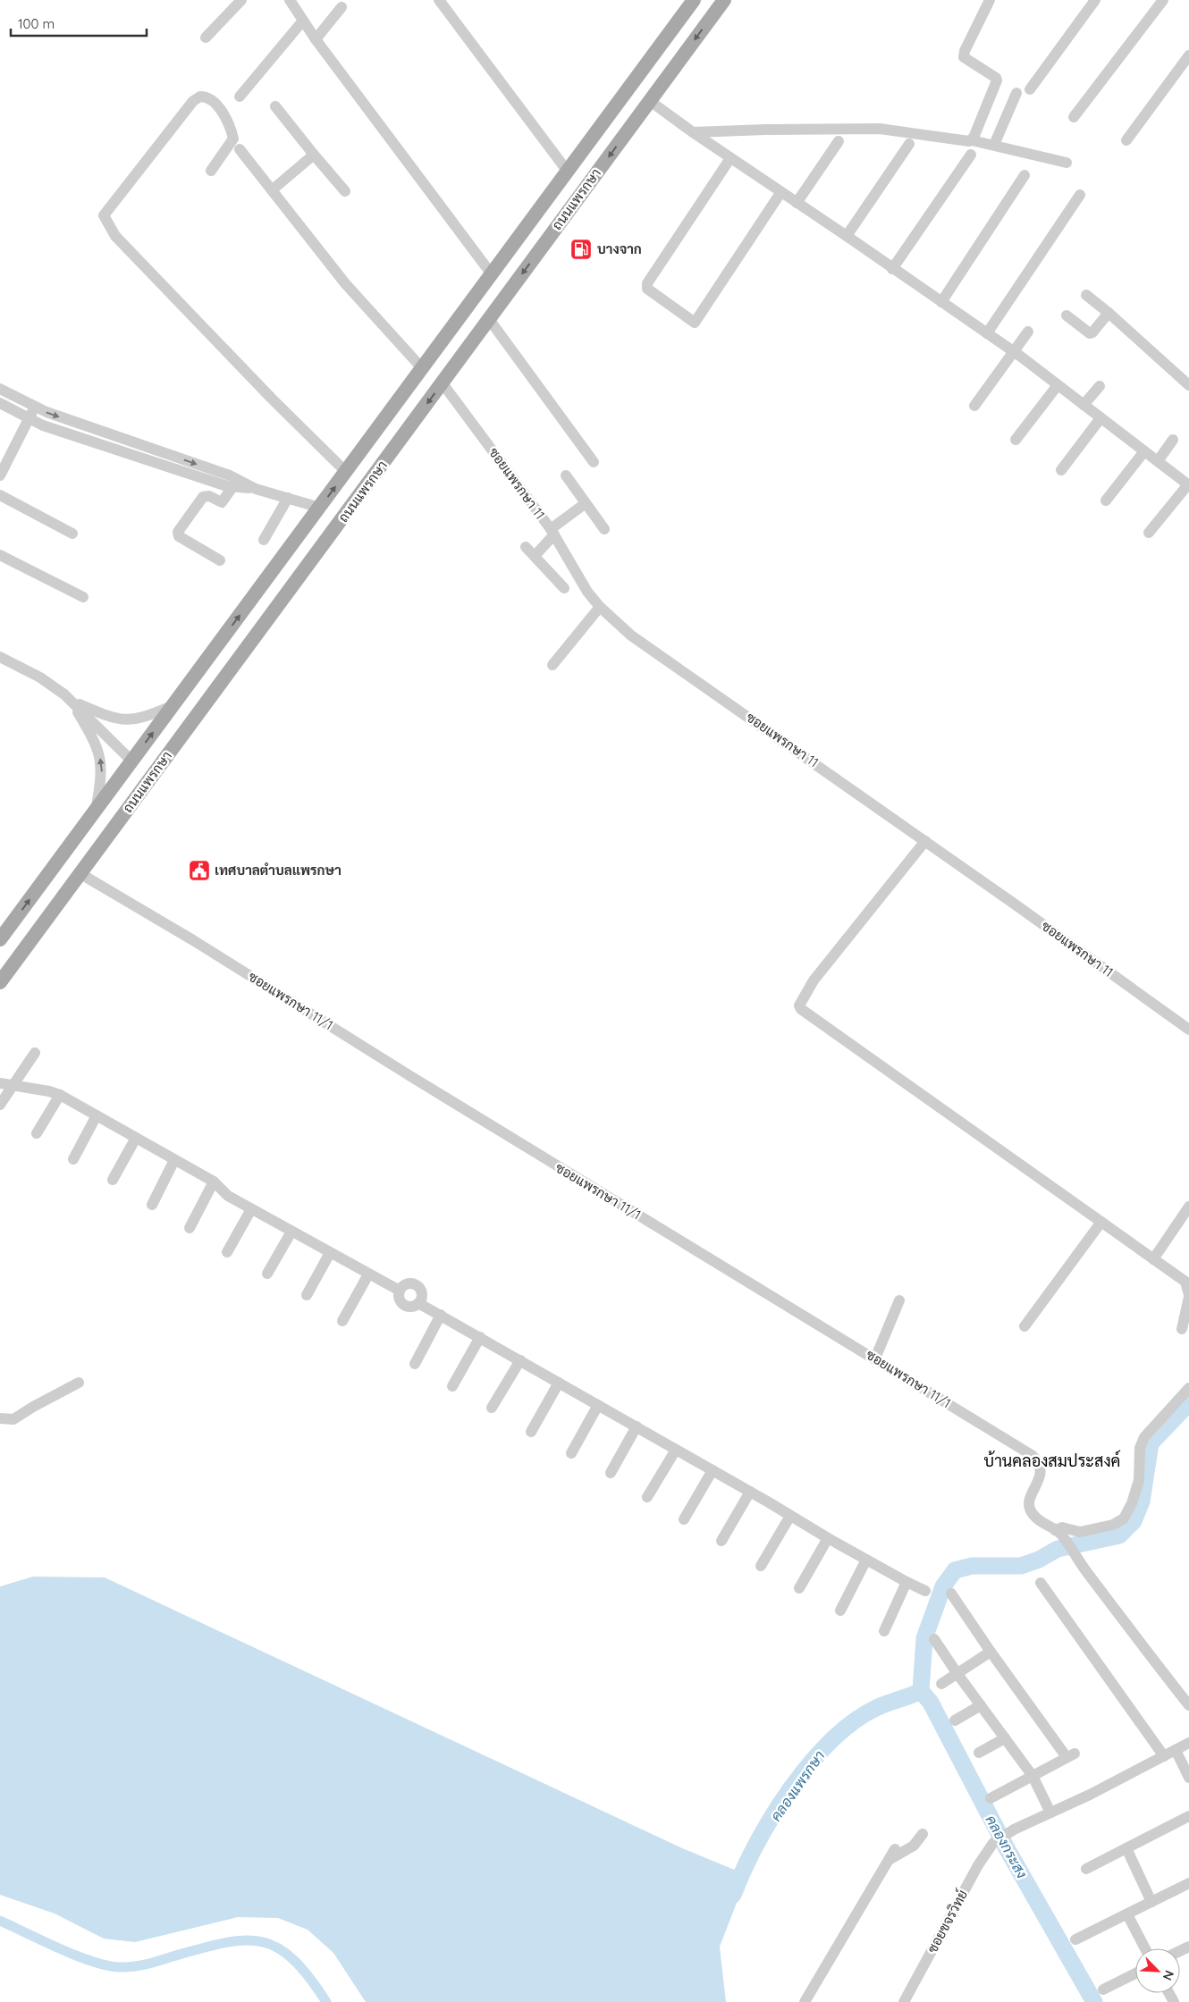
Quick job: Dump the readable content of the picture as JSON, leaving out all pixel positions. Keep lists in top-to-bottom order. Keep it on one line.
{"streets":{"main road":["ถนนแพรกษา"],"street":["ซอยแพรกษา 11","ซอยแพรกษา 11/1","ซอยขจรวิทย์"]},"crossings":[["ถนนแพรกษา","ซอยแพรกษา 11"],["ถนนแพรกษา","ซอยแพรกษา 11/1"]],"districts":["บ้านคลองสมประสงค์"],"water":["คลองแพรกษา","คลองกระสง"],"places":{"fuel station":["บางจาก"],"public building":["เทศบาลตำบลแพรกษา"]},"scale_bar":"100 m","north":"bottom right"}
